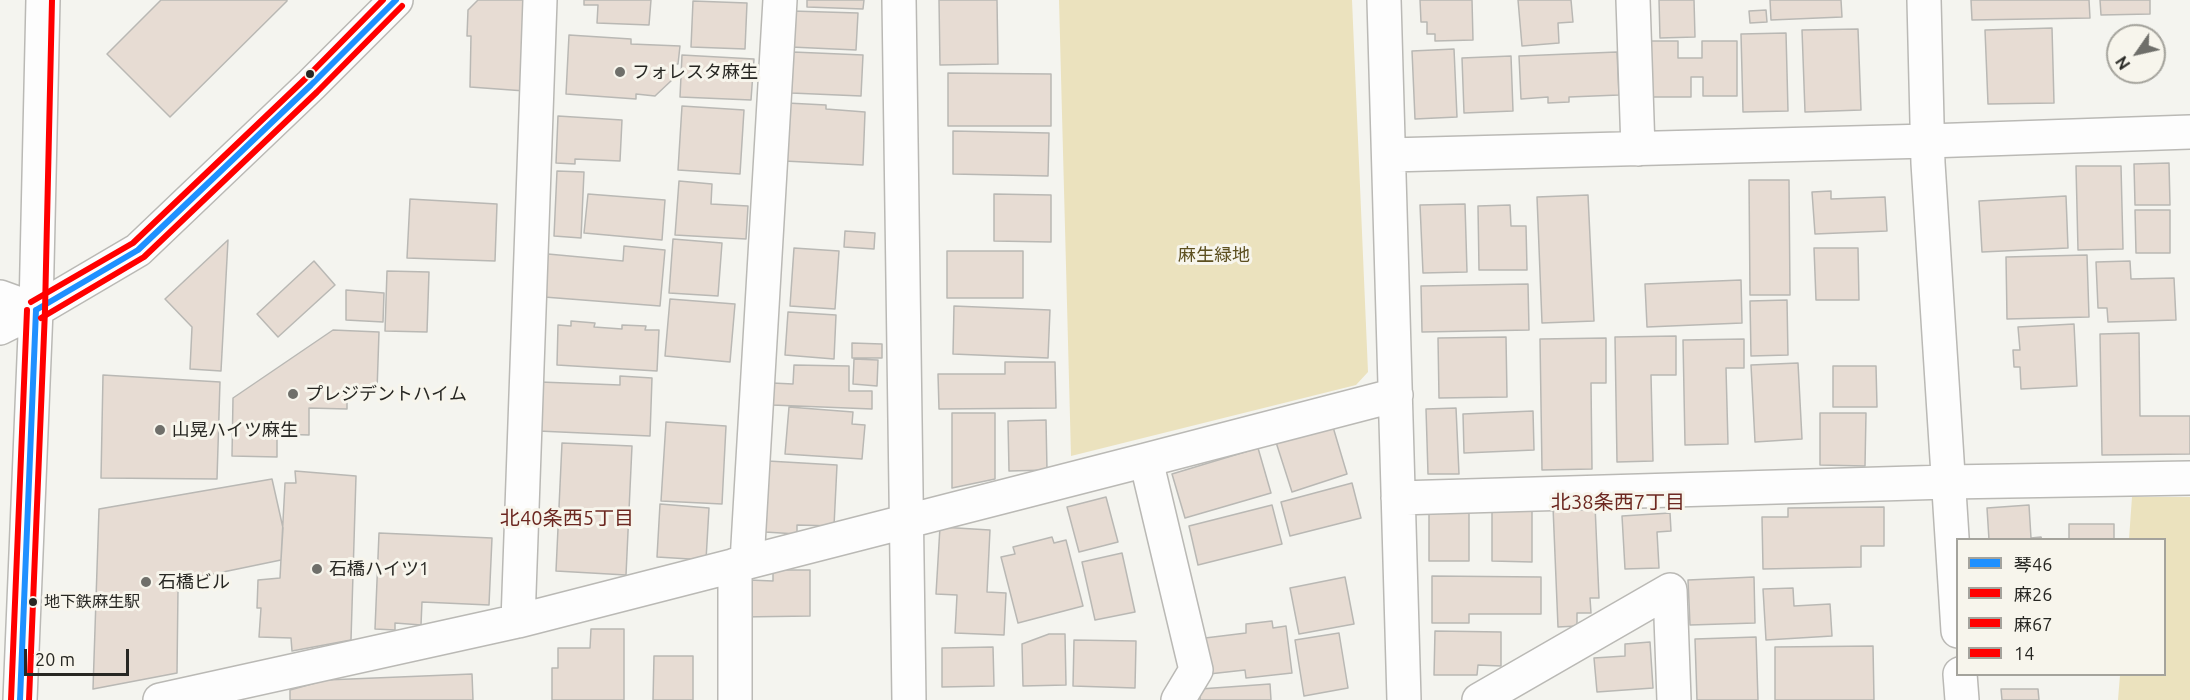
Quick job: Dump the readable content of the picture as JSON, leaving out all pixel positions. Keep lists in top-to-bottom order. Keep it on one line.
{"districts":["北38条西7丁目","北40条西5丁目"],"parks":["麻生緑地"],"places":["フォレスタ麻生","プレジデントハイム","山晃ハイツ麻生","石橋ハイツ1","石橋ビル","地下鉄麻生駅"],"lines":["transit line 琴46","transit line 麻67","transit line 14","transit line 麻26"],"legend":["琴46","麻26","麻67","14"],"scale_bar":"20 m","north":"bottom left"}
